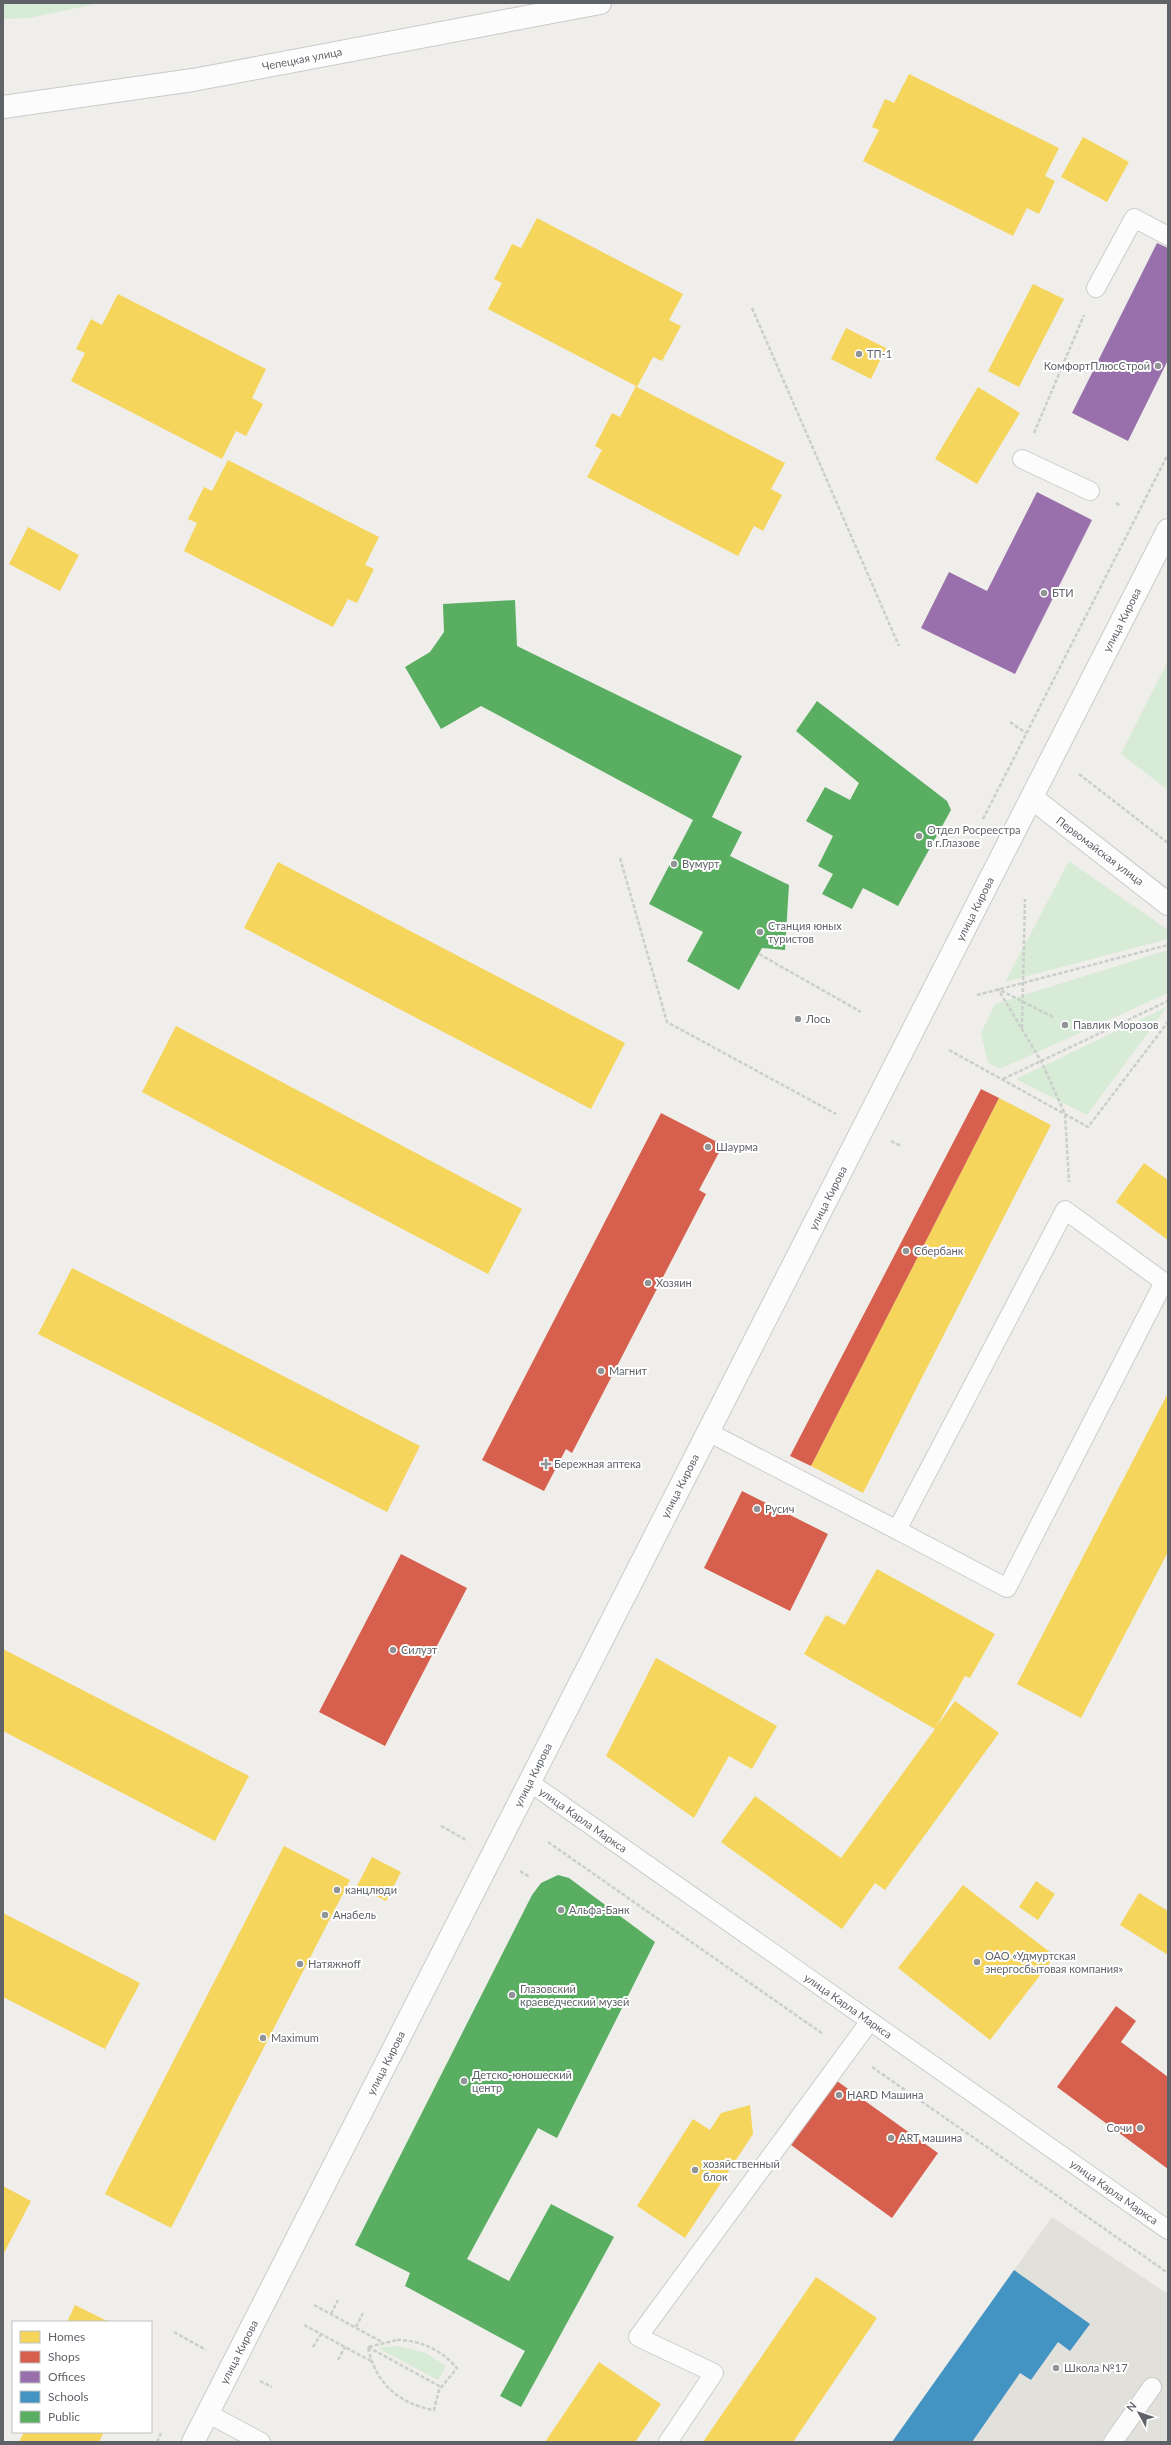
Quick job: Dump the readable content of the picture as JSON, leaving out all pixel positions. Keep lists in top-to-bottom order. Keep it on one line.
{"streets":{"main road":["Чепецкая улица","улица Кирова","Первомайская улица"],"lane":["улица Карла Маркса"]},"crossings":[["улица Кирова","Первомайская улица"],["улица Кирова","улица Карла Маркса"]],"places":{"other":["ТП-1","КомфортПлюсСтрой","БТИ","Отдел Росреестра в г.Глазове","Вумурт","Станция юных туристов","Лось","Павлик Морозов","Шаурма","Сбербанк","Хозяин","Магнит","Русич","Силуэт","канцлюди","Альфа-Банк","Анабель","ОАО «Удмуртская энергосбытовая компания»","Натяжноff","Глазовский краеведческий музей","Maximum","Детско-юношеский центр","HARD Машина","Сочи","ART машина","хозяйственный блок","Школа №17"],"health":["Бережная аптека"]},"legend":["Homes","Shops","Offices","Schools","Public"],"north":"top left"}
